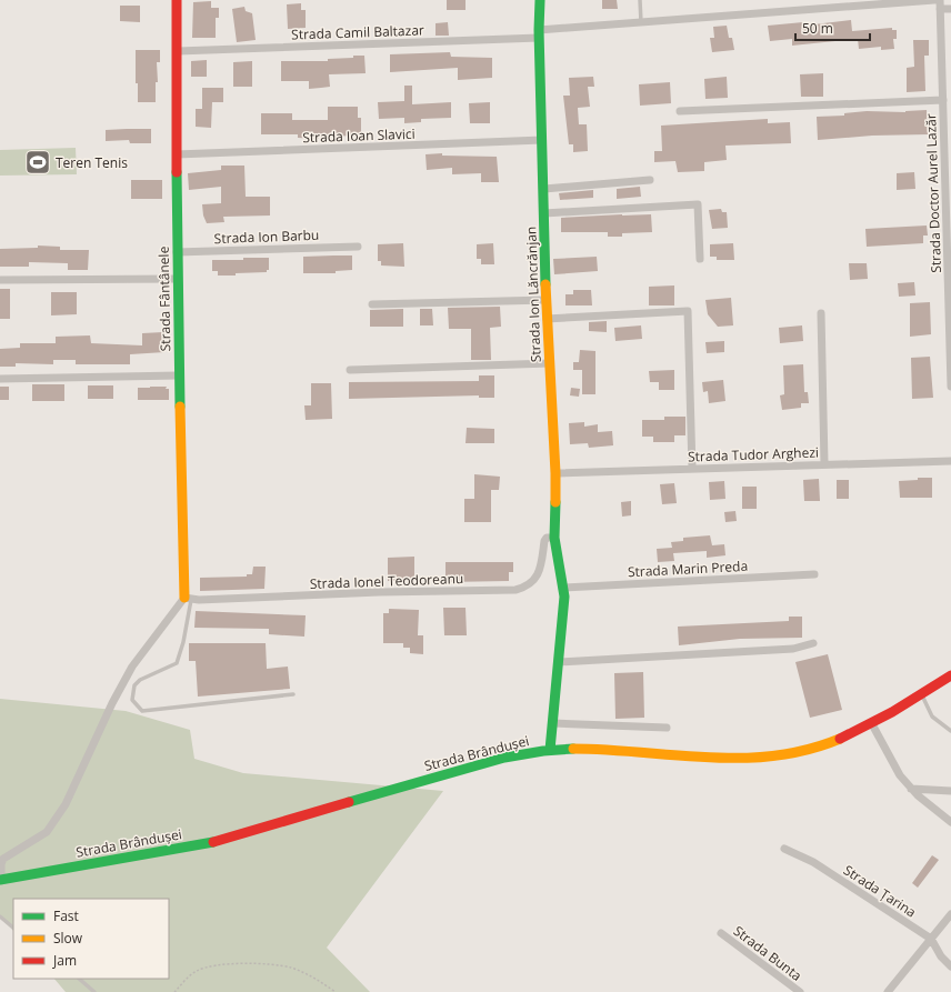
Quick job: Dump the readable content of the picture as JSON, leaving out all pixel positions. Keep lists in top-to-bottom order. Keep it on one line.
{"streets":{"street":["Strada Camil Baltazar","Strada Ioan Slavici","Strada Doctor Aurel Lazăr","Strada Ion Barbu","Strada Ion Lăncrănjan","Strada Fântânele","Strada Tudor Arghezi","Strada Marin Preda","Strada Ionel Teodoreanu","Strada Brândușei","Strada Țarina","Strada Bunta"]},"crossings":[["Strada Camil Baltazar","Strada Ion Lăncrănjan"],["Strada Camil Baltazar","Strada Fântânele"],["Strada Ioan Slavici","Strada Ion Lăncrănjan"],["Strada Ioan Slavici","Strada Fântânele"],["Strada Ion Barbu","Strada Fântânele"],["Strada Ion Lăncrănjan","Strada Tudor Arghezi"],["Strada Ion Lăncrănjan","Strada Marin Preda"],["Strada Ion Lăncrănjan","Strada Ionel Teodoreanu"],["Strada Ion Lăncrănjan","Strada Brândușei"],["Strada Fântânele","Strada Ionel Teodoreanu"]],"places":{"sports":["Teren Tenis"]},"legend":["Fast","Slow","Jam"],"scale_bar":"50 m"}
